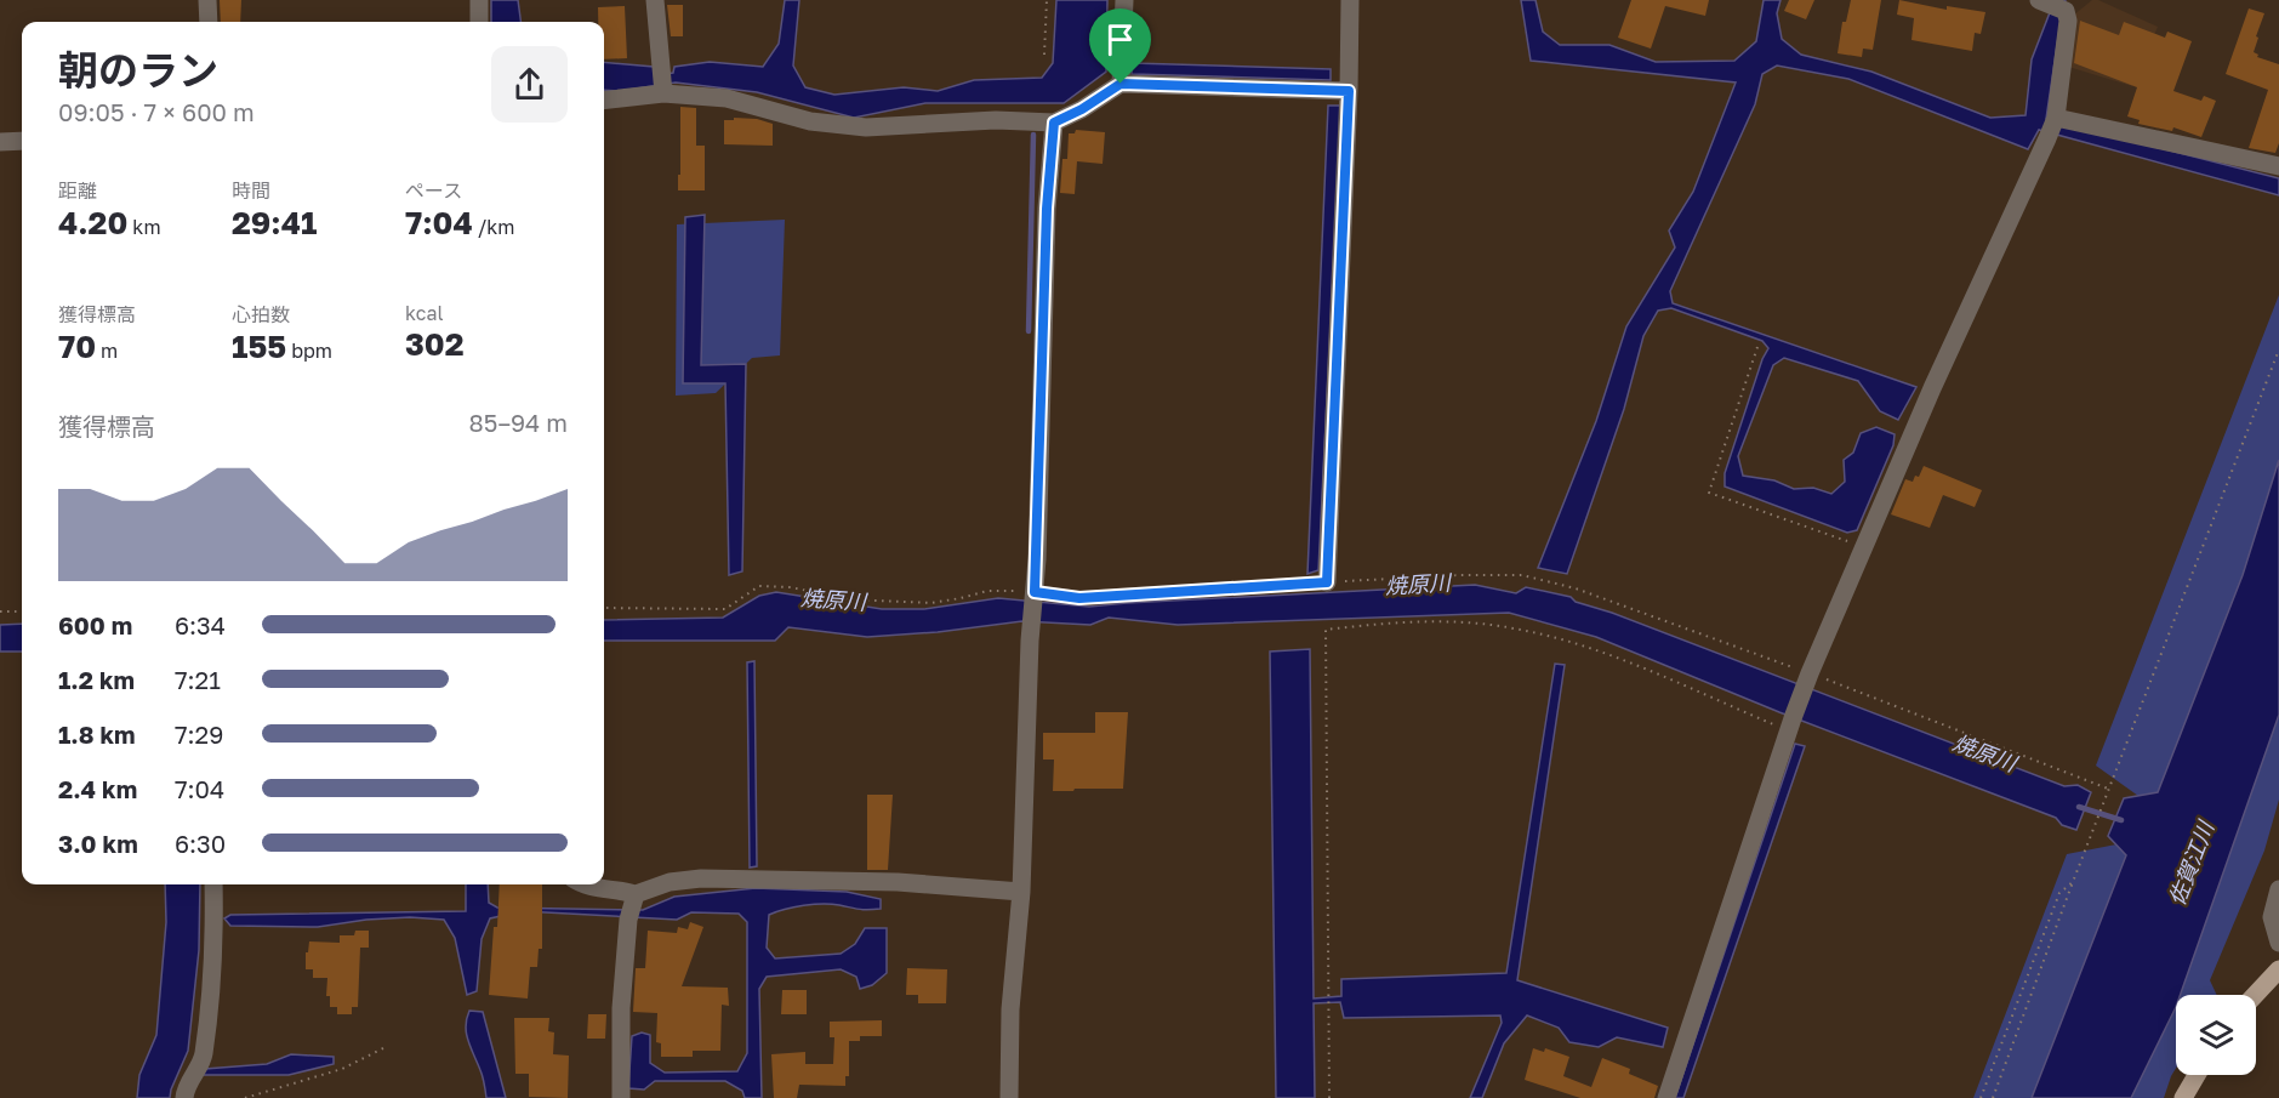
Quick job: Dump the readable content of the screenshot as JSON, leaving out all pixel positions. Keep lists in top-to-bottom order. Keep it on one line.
{"water":["焼原川","佐賀江川"],"page":{"heading":["朝のラン","09:05 · 7 × 600 m"],"stats":[["距離","4.20 km"],["時間","29:41"],["ペース","7:04 /km"],["獲得標高","70 m"],["心拍数","155 bpm"],["kcal","302"]],"chart":["獲得標高","85–94 m"],"list":[{"name":"600 m","note":"6:34"},{"name":"1.2 km","note":"7:21"},{"name":"1.8 km","note":"7:29"},{"name":"2.4 km","note":"7:04"},{"name":"3.0 km","note":"6:30"}]}}
